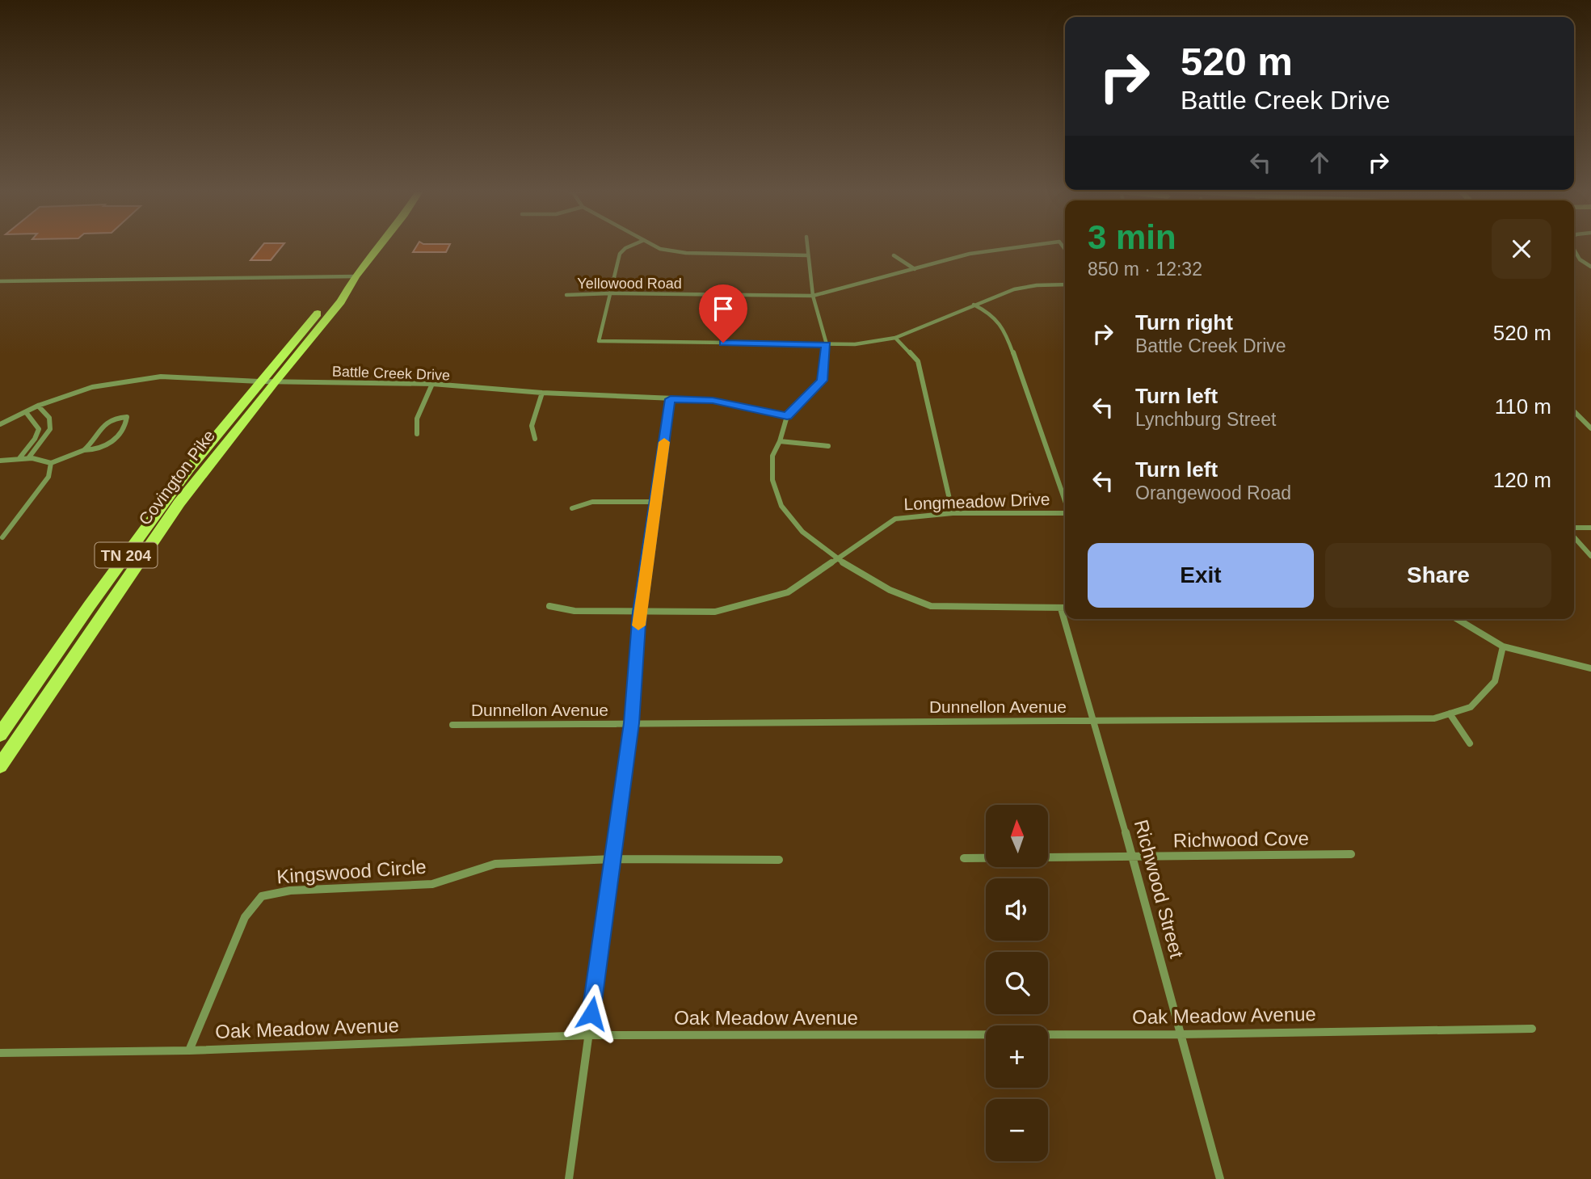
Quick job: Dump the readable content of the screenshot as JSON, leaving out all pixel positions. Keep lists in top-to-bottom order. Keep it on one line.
{"streets":{"main road":["Covington Pike","TN 204"],"street":["Yellowood Road","Battle Creek Drive","Longmeadow Drive","Dunnellon Avenue","Richwood Cove","Kingswood Circle","Richwood Street","Oak Meadow Avenue"]},"crossings":[["Battle Creek Drive","Covington Pike"],["Dunnellon Avenue","Richwood Street"],["Richwood Cove","Richwood Street"],["Kingswood Circle","Oak Meadow Avenue"],["Richwood Street","Oak Meadow Avenue"]],"north":"top","page":{"turn":["520 m","Battle Creek Drive"],"heading":["3 min","850 m · 12:32"],"list":[{"name":"Turn right","note":"Battle Creek Drive","value":"520 m"},{"name":"Turn left","note":"Lynchburg Street","value":"110 m"},{"name":"Turn left","note":"Orangewood Road","value":"120 m"}],"buttons":["Exit","Share"],"map_buttons":["+","−"]}}
